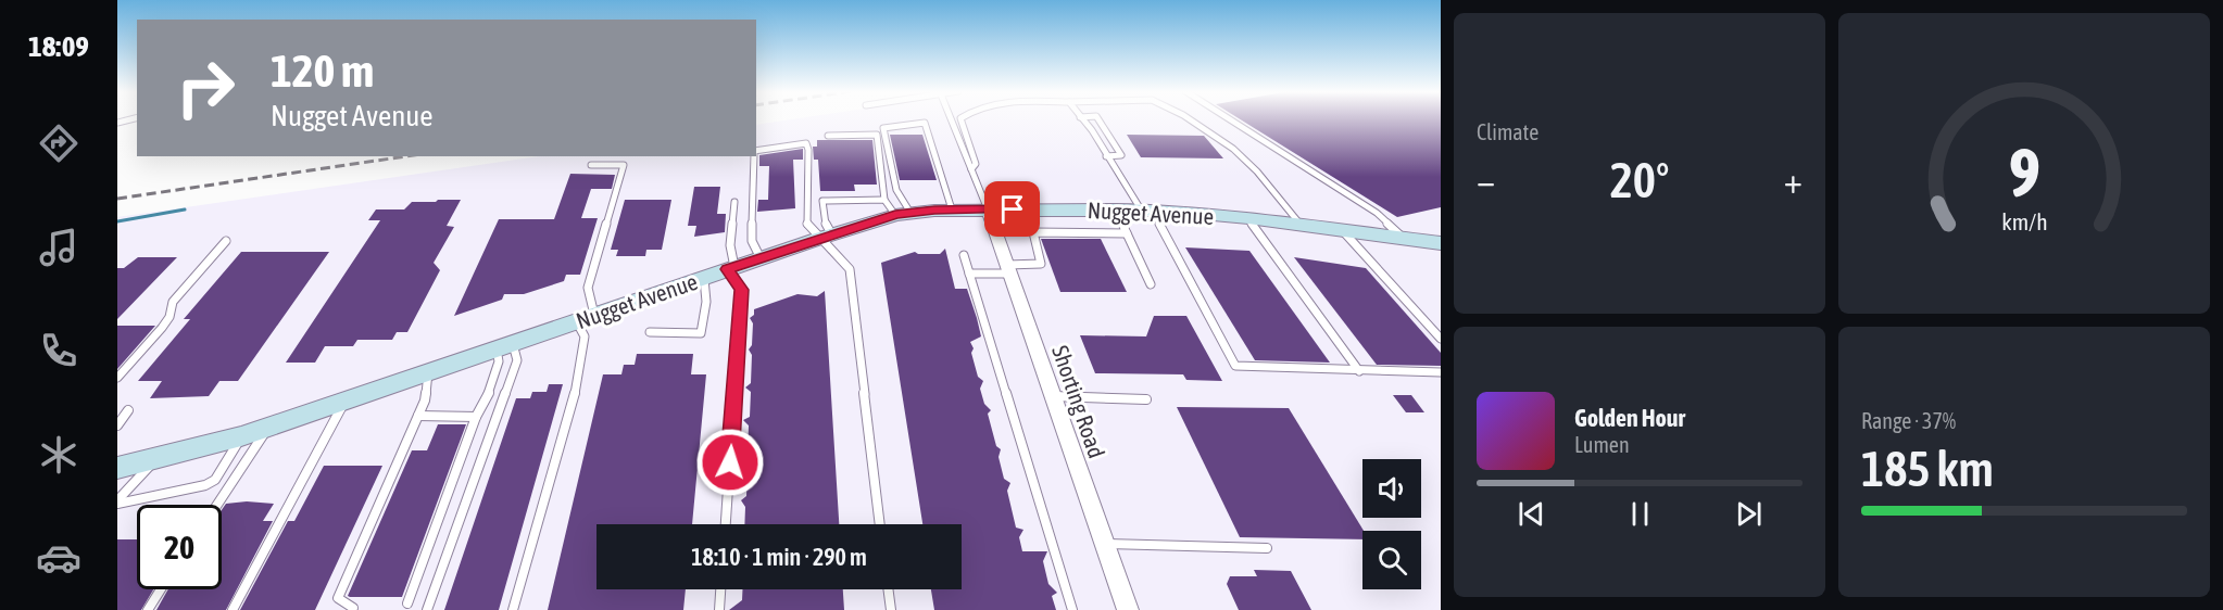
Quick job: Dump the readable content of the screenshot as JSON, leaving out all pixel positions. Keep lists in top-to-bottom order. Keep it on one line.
{"streets":{"street":["Nugget Avenue","Shorting Road"]},"crossings":[["Nugget Avenue","Shorting Road"]],"page":{"tabs":"18:09","tile":["Climate",["Range · 37%","185 km"]],"turn":["120 m","Nugget Avenue"],"heat":["−","20°","+"],"song":["Golden Hour","Lumen"],"limit":"20","trip":"18:10 · 1 min · 290 m","gauge":["9","km/h"]}}
